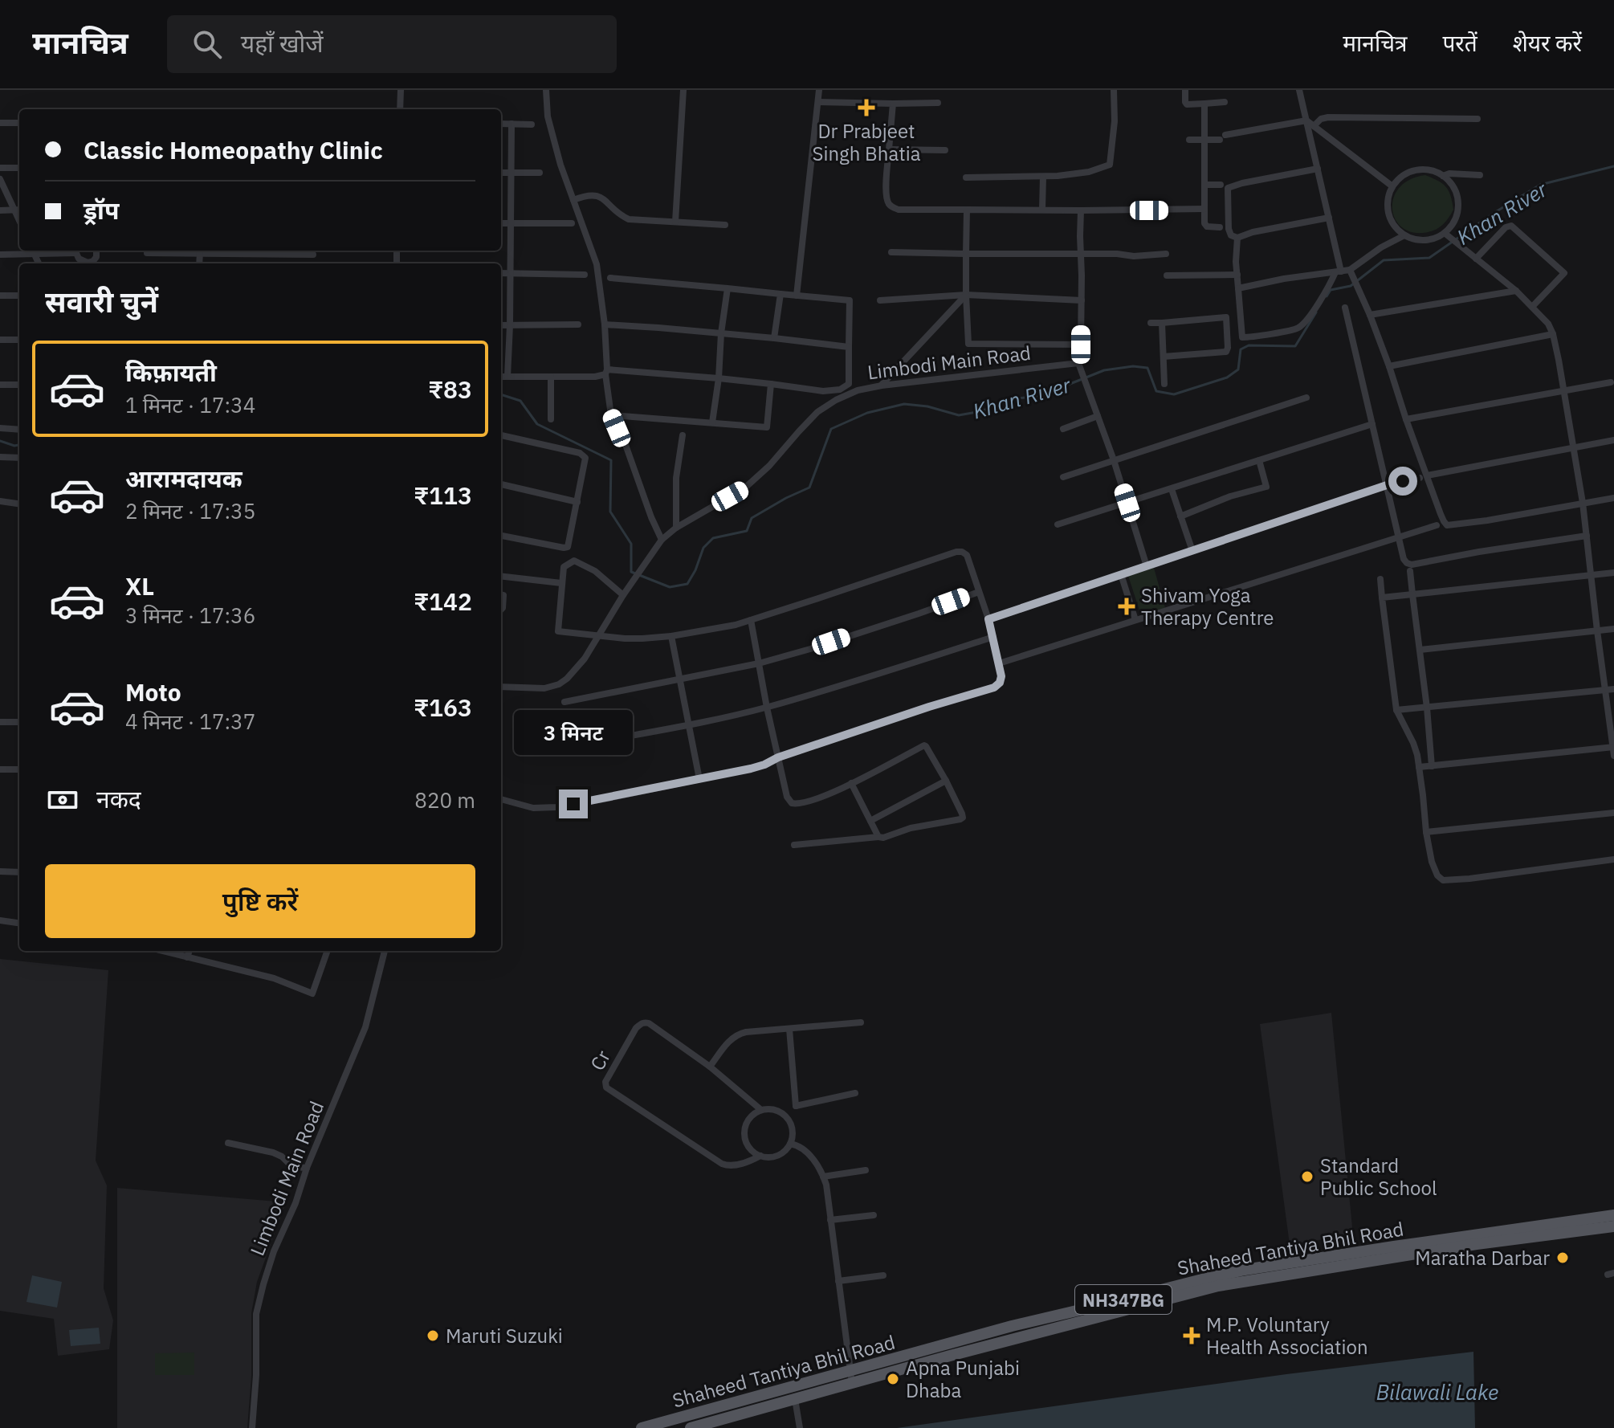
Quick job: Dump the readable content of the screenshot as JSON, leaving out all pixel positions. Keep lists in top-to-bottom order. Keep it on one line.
{"streets":{"main road":["Shaheed Tantiya Bhil Road","NH347BG"],"street":["Limbodi Main Road","Cr"]},"water":["Khan River","Bilawali Lake"],"places":{"health":["Dr Prabjeet Singh Bhatia","Shivam Yoga Therapy Centre","M.P. Voluntary Health Association"],"other":["Standard Public School","Maratha Darbar","Maruti Suzuki","Apna Punjabi Dhaba"]},"page":{"header":"मानचित्र","search":"यहाँ खोजें","nav":["मानचित्र","परतें","शेयर करें"],"banner":["Classic Homeopathy Clinic","ड्रॉप"],"heading":"सवारी चुनें","list":[{"name":"किफ़ायती","note":"1 मिनट · 17:34","value":"₹83"},{"name":"आरामदायक","note":"2 मिनट · 17:35","value":"₹113"},{"name":"XL","note":"3 मिनट · 17:36","value":"₹142"},{"name":"Moto","note":"4 मिनट · 17:37","value":"₹163"}],"bubble":"3 मिनट","pay":["नकद","820 m"],"buttons":"पुष्टि करें"}}
